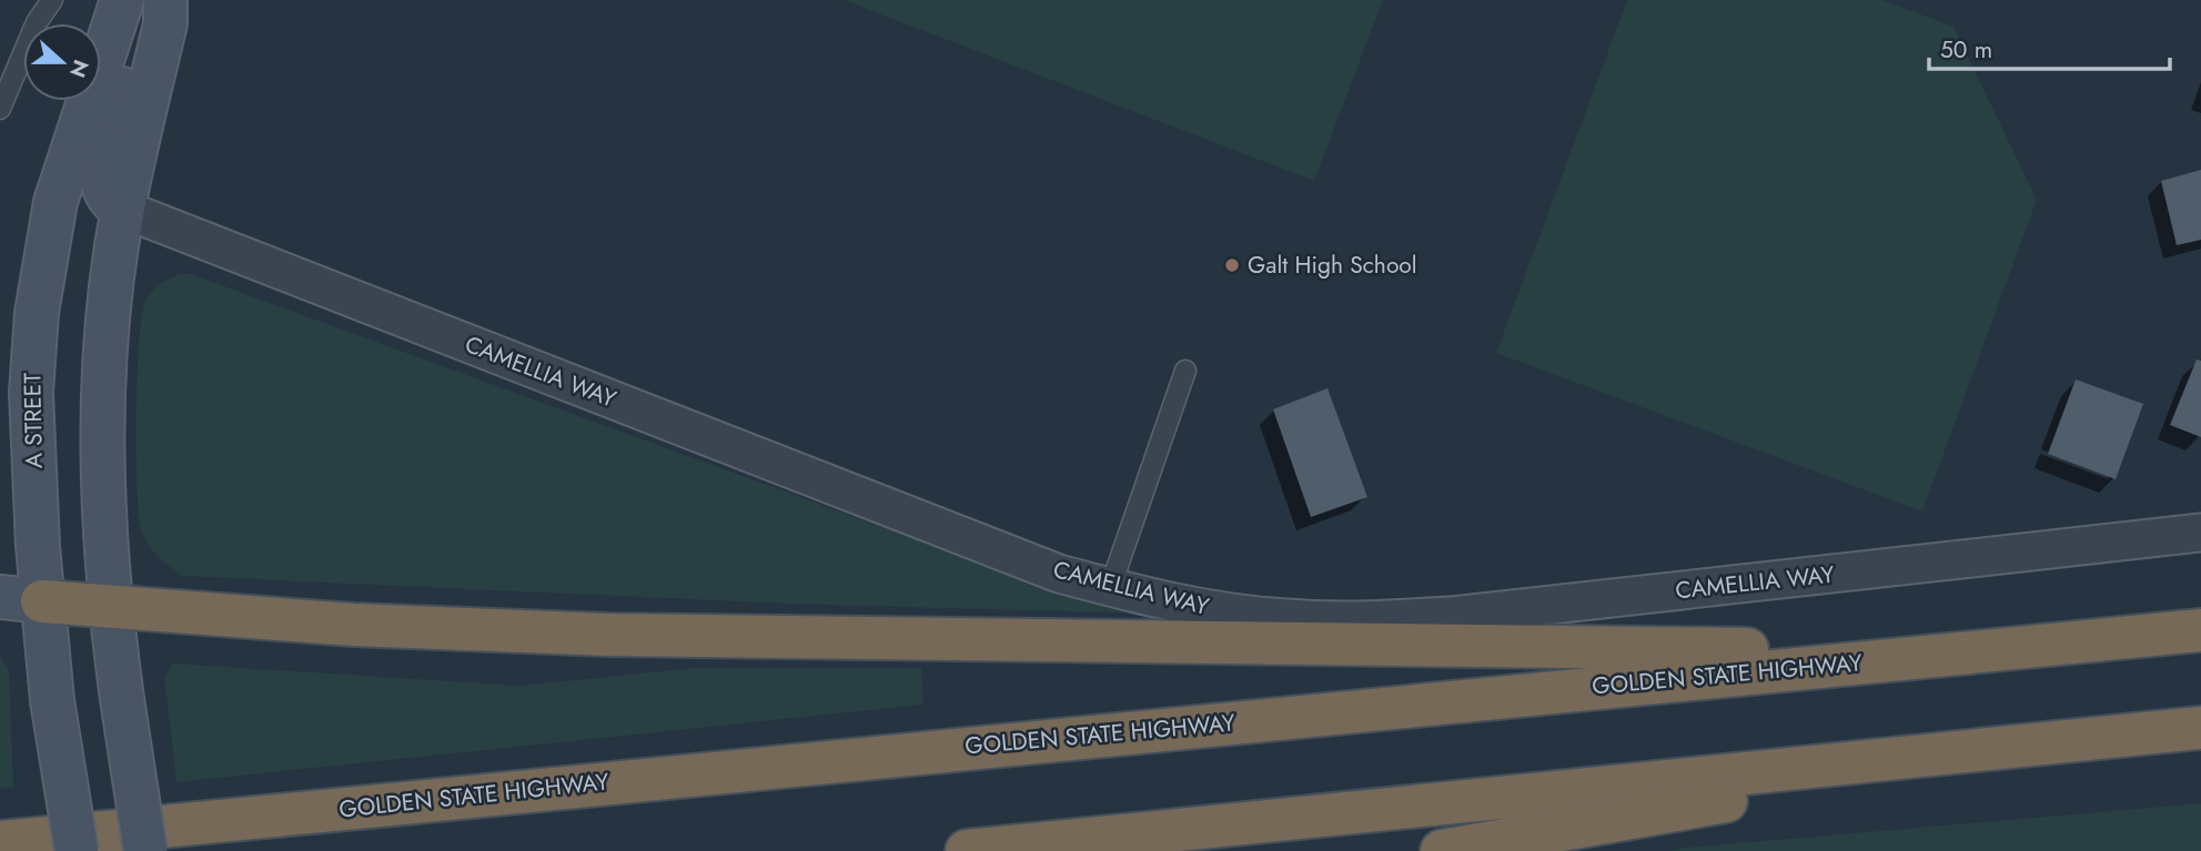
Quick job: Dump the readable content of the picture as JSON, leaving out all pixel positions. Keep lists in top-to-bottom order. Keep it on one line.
{"streets":{"highway":["GOLDEN STATE HIGHWAY"],"main road":["A STREET"],"street":["CAMELLIA WAY"]},"places":["Galt High School"],"scale_bar":"50 m","north":"right"}
